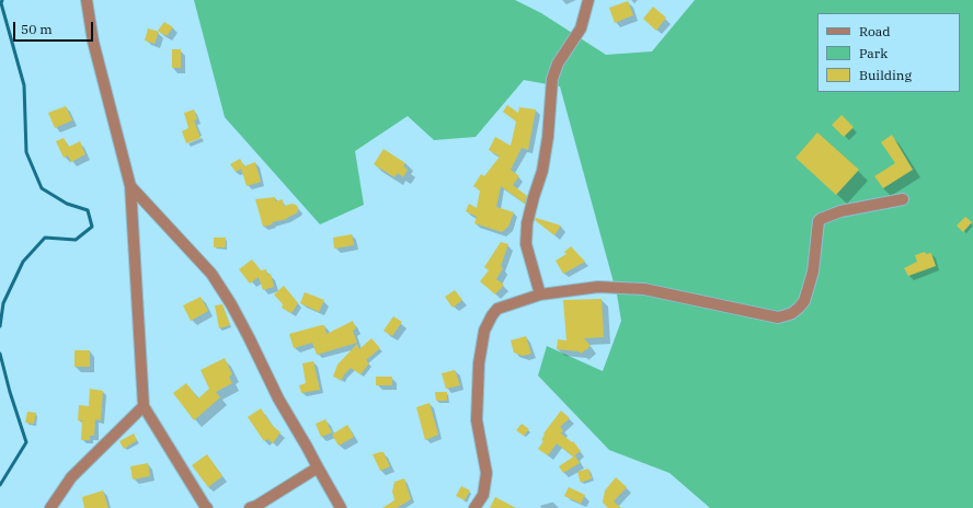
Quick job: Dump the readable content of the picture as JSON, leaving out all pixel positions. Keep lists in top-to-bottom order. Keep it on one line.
{"legend":["Road","Park","Building"],"scale_bar":"50 m"}
